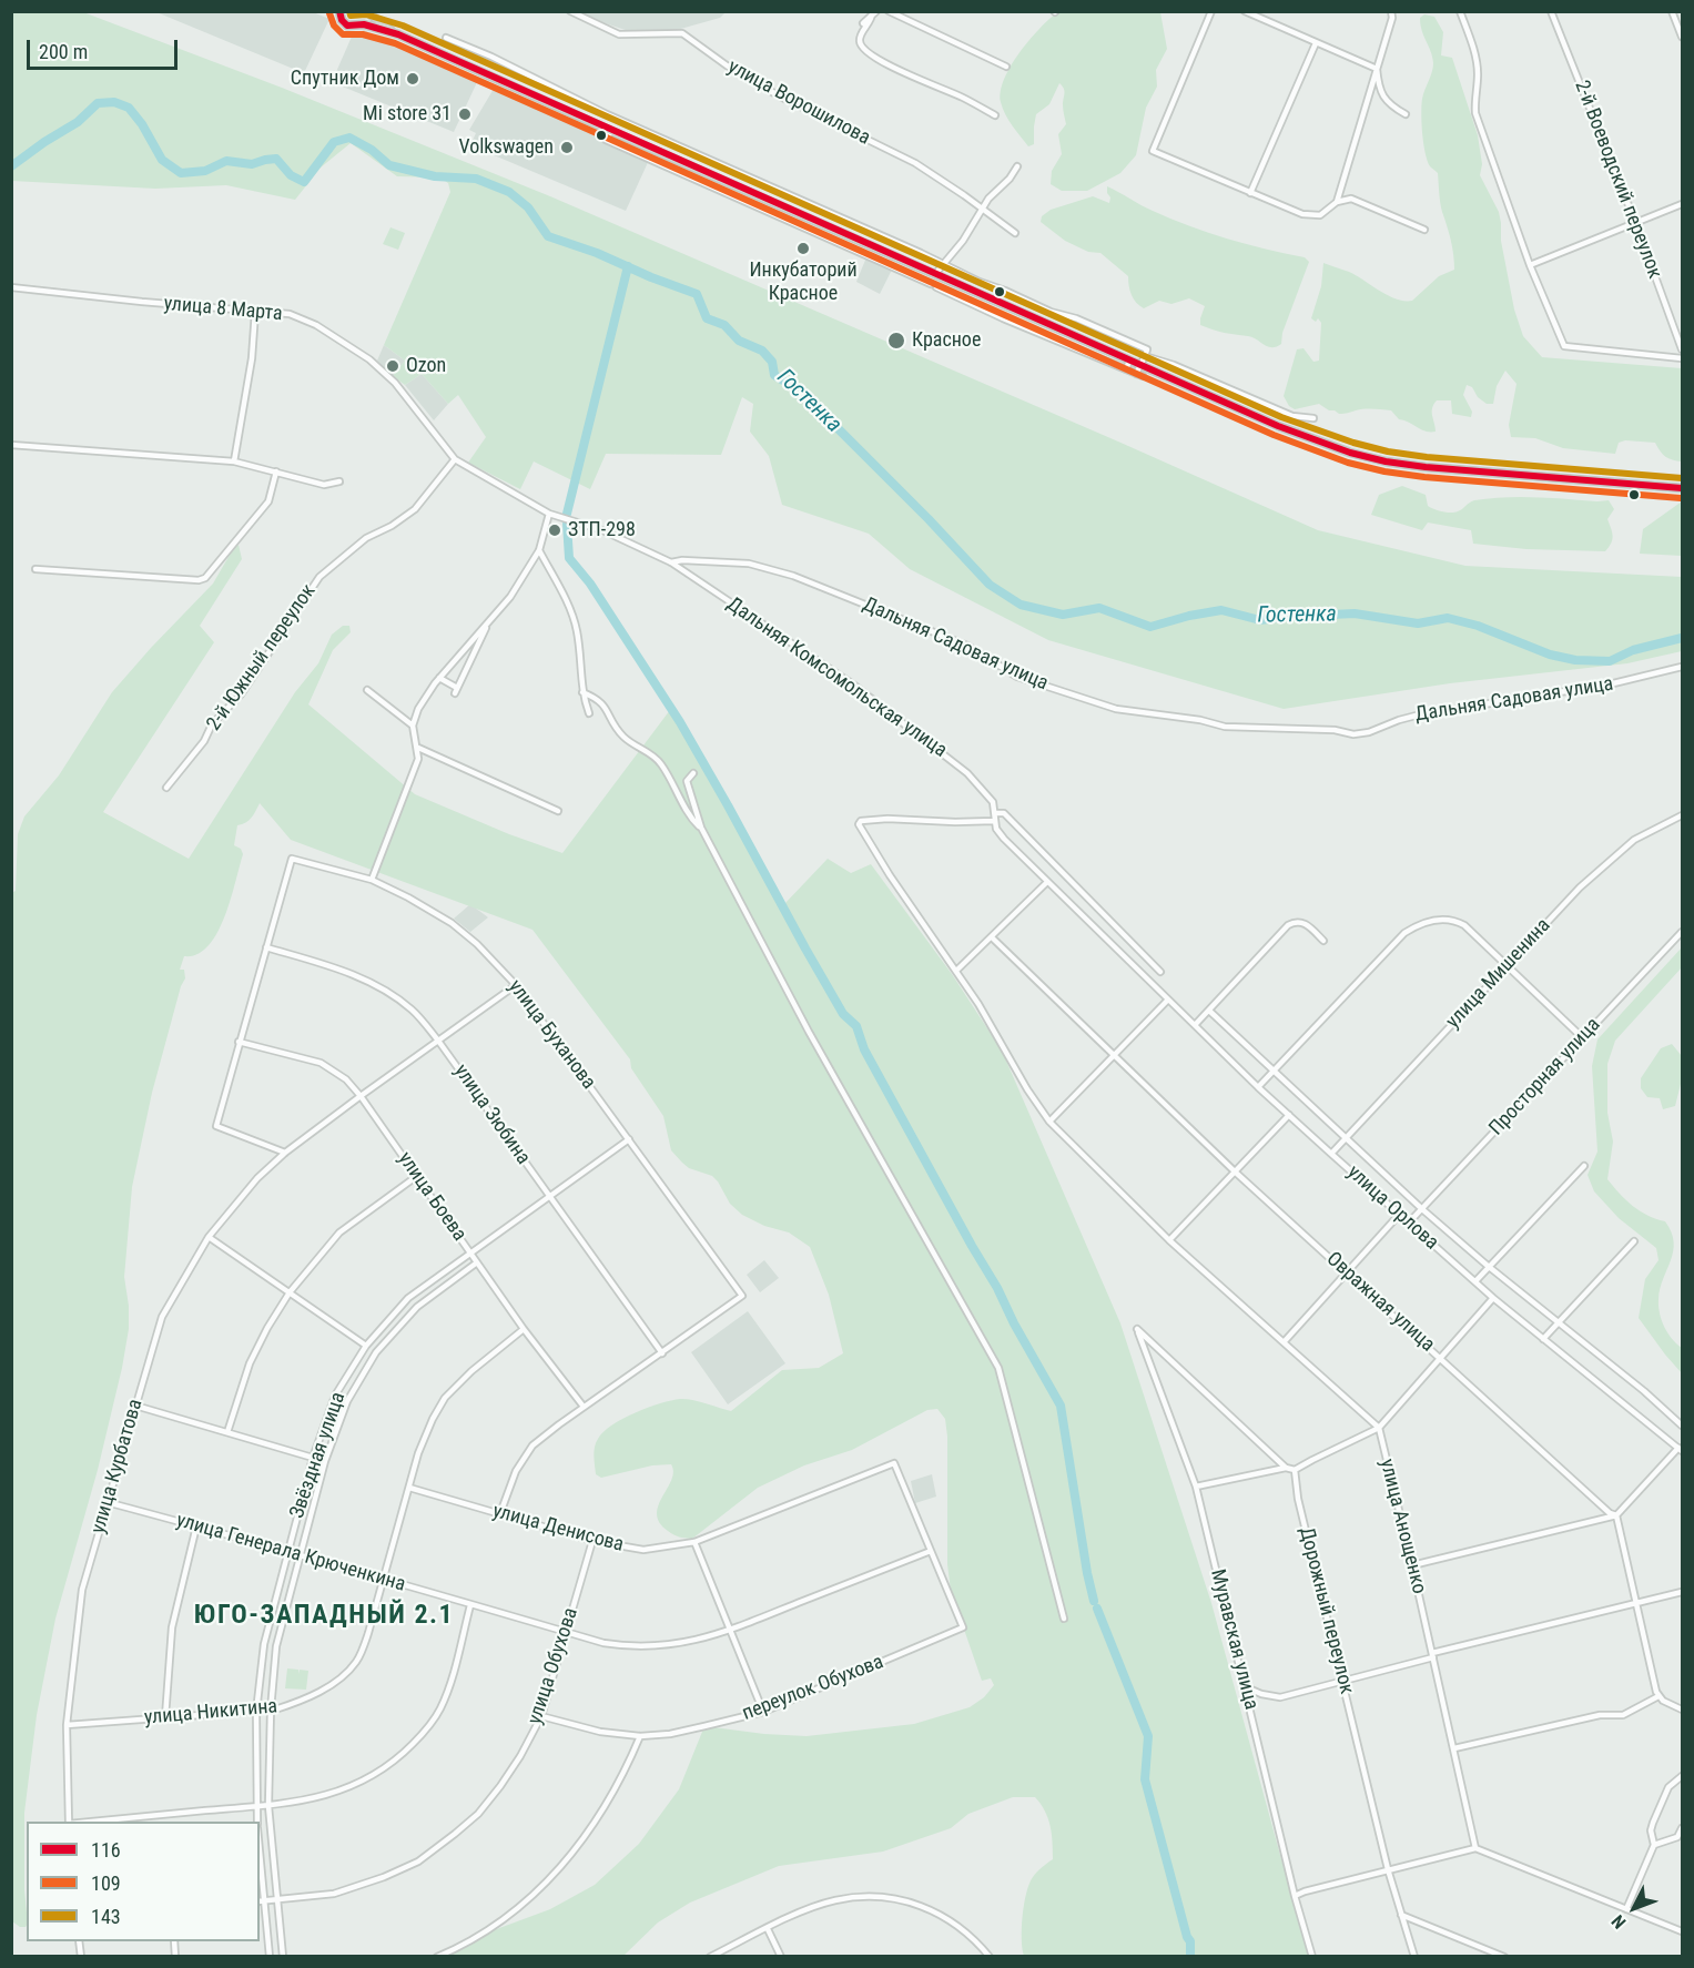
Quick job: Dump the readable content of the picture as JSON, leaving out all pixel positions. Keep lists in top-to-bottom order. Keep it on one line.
{"streets":{"street":["улица Ворошилова","2-й Воеводский переулок","улица 8 Марта","Дальняя Садовая улица","2-й Южный переулок","Дальняя Комсомольская улица","улица Мишенина","улица Буханова","Просторная улица","улица Зюбина","улица Боева","улица Орлова","Овражная улица","Звёздная улица","улица Курбатова","улица Анощенко","улица Денисова","улица Генерала Крюченкина","Дорожный переулок","Муравская улица","улица Обухова","переулок Обухова","улица Никитина"]},"crossings":[["улица 8 Марта","Дальняя Садовая улица"],["улица 8 Марта","2-й Южный переулок"],["Дальняя Садовая улица","Дальняя Комсомольская улица"],["улица Мишенина","улица Орлова"],["улица Буханова","улица Зюбина"],["улица Буханова","Звёздная улица"],["улица Буханова","улица Курбатова"],["Просторная улица","улица Орлова"],["улица Зюбина","Звёздная улица"],["улица Зюбина","улица Курбатова"],["улица Боева","Звёздная улица"],["улица Боева","улица Курбатова"],["улица Боева","улица Никитина"],["Звёздная улица","улица Генерала Крюченкина"],["Звёздная улица","улица Обухова"],["Звёздная улица","улица Никитина"],["улица Курбатова","улица Генерала Крюченкина"],["улица Курбатова","улица Никитина"],["улица Денисова","улица Генерала Крюченкина"],["улица Денисова","улица Обухова"],["улица Денисова","переулок Обухова"],["улица Денисова","улица Никитина"],["улица Генерала Крюченкина","улица Обухова"],["улица Генерала Крюченкина","переулок Обухова"],["улица Генерала Крюченкина","улица Никитина"],["улица Обухова","переулок Обухова"]],"districts":["ЮГО-ЗАПАДНЫЙ 2.1"],"water":["Гостенка"],"places":["Спутник Дом","Mi store 31","Volkswagen","Инкубаторий Красное","Красное","Ozon","ЗТП-298"],"lines":["transit line 116","transit line 143","transit line 109"],"legend":["116","109","143"],"scale_bar":"200 m","north":"bottom left"}
